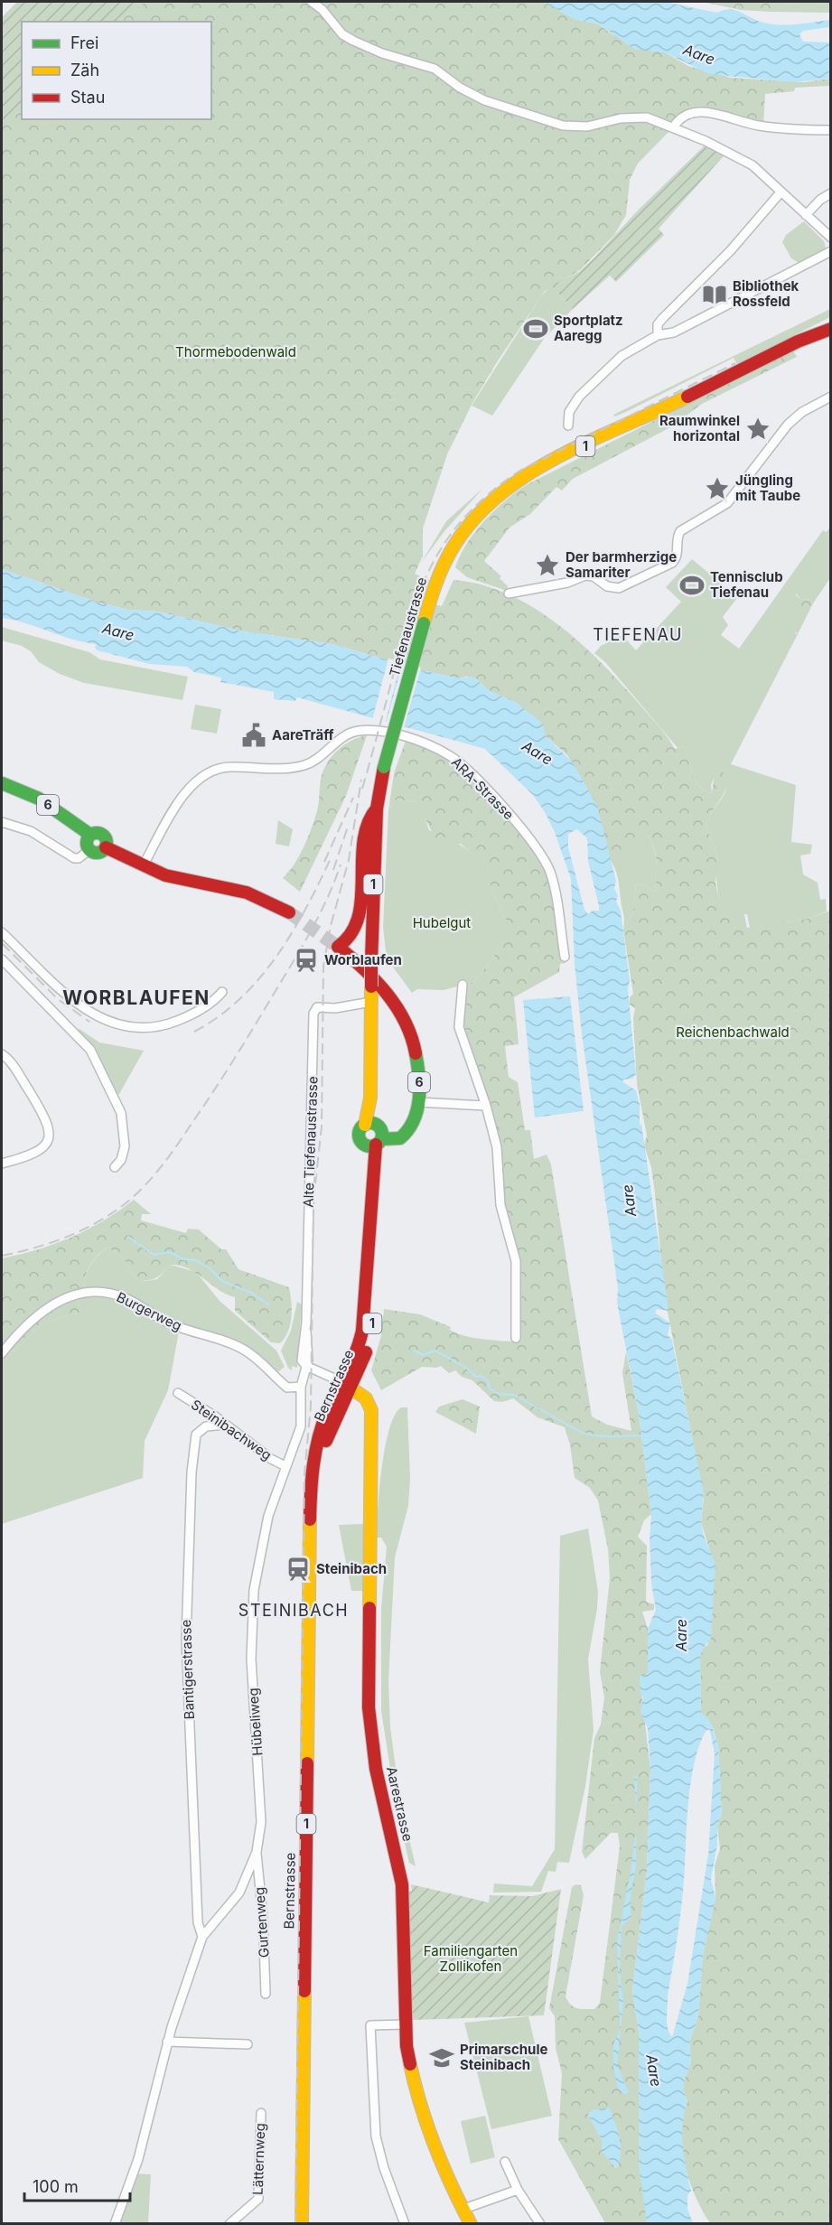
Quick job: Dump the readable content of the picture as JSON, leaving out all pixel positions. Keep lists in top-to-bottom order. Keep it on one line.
{"streets":{"main road":["1","Tiefenaustrasse","6","Bernstrasse","Aarestrasse"],"street":["ARA-Strasse","Alte Tiefenaustrasse","Burgerweg","Steinibachweg","Bantigerstrasse","Hübeliweg","Gurtenweg","Lätternweg"]},"crossings":[["Tiefenaustrasse","6"],["Tiefenaustrasse","Alte Tiefenaustrasse"],["Tiefenaustrasse","Bernstrasse"],["6","Bernstrasse"],["Alte Tiefenaustrasse","Burgerweg"],["Alte Tiefenaustrasse","Hübeliweg"],["Burgerweg","Hübeliweg"],["Bernstrasse","Aarestrasse"],["Steinibachweg","Bantigerstrasse"],["Steinibachweg","Hübeliweg"],["Bantigerstrasse","Hübeliweg"],["Hübeliweg","Gurtenweg"]],"districts":["TIEFENAU","WORBLAUFEN","STEINIBACH"],"water":["Aare"],"parks":["Thormebodenwald","Hubelgut","Reichenbachwald","Familiengarten Zollikofen"],"places":{"library":["Bibliothek Rossfeld"],"sports":["Sportplatz Aaregg","Tennisclub Tiefenau"],"place":["Raumwinkel horizontal","Jüngling mit Taube","Der barmherzige Samariter"],"public building":["AareTräff"],"station":["Worblaufen","Steinibach"],"school or university":["Primarschule Steinibach"]},"legend":["Frei","Zäh","Stau"],"scale_bar":"100 m"}
